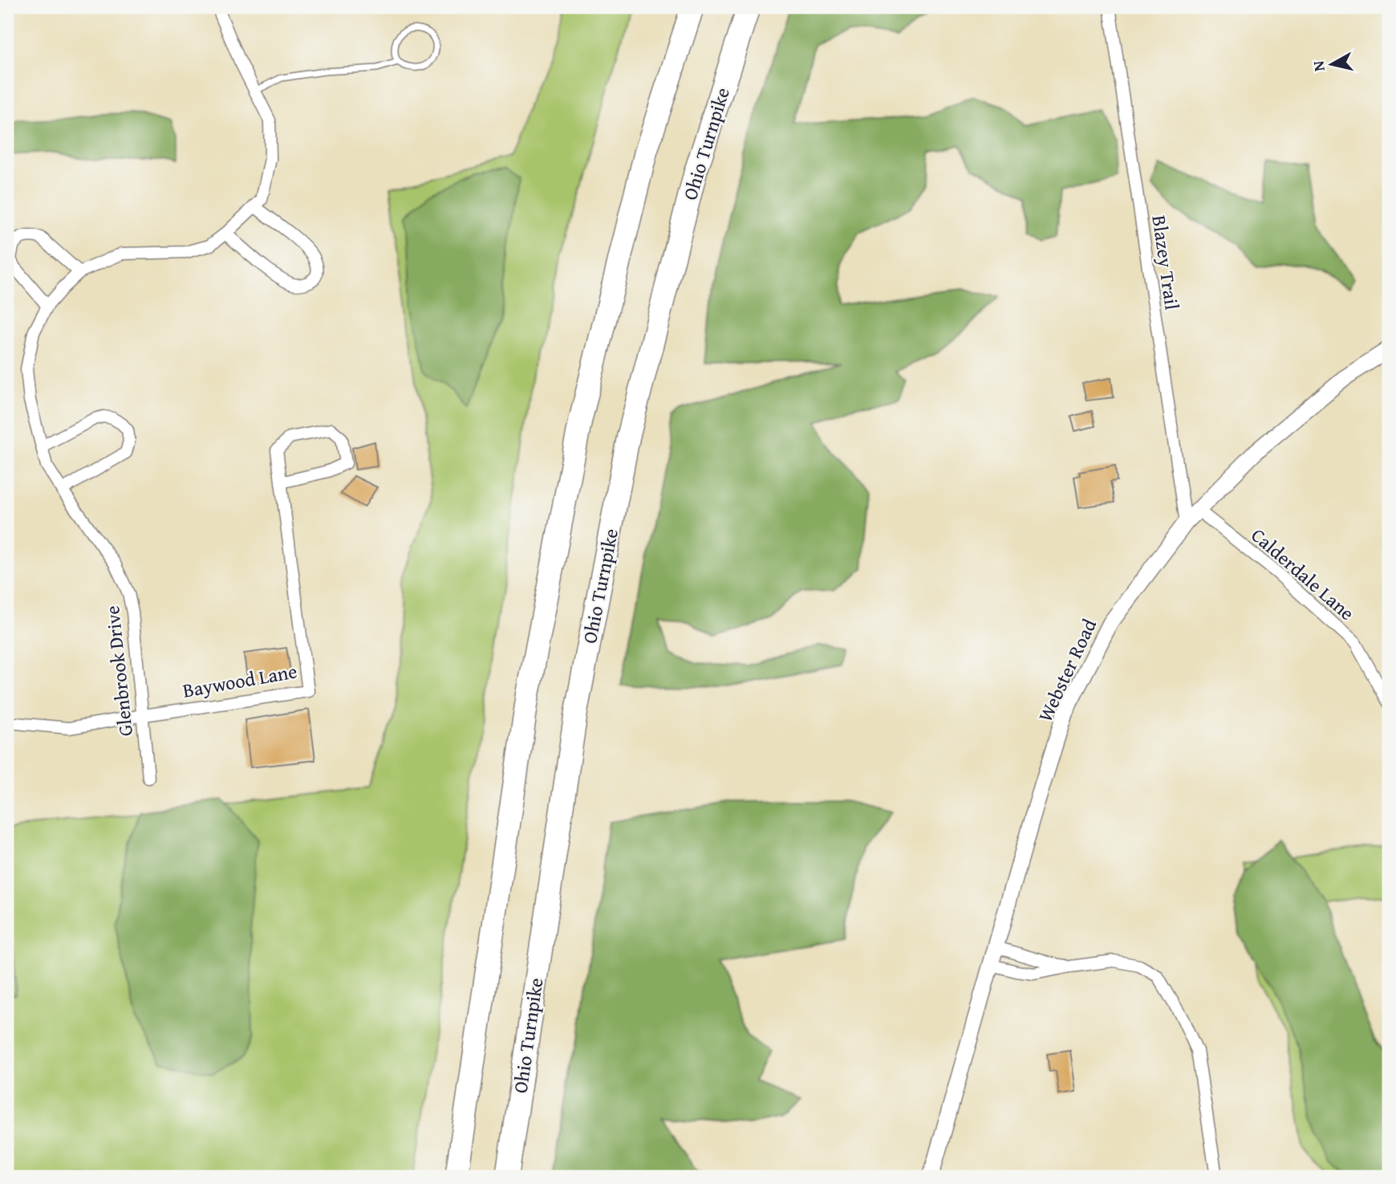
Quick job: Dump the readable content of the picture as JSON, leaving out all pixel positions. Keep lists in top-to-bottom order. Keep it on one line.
{"streets":{"highway":["Ohio Turnpike"],"street":["Blazey Trail","Calderdale Lane","Webster Road","Glenbrook Drive","Baywood Lane"]},"crossings":[["Blazey Trail","Webster Road"],["Calderdale Lane","Webster Road"],["Glenbrook Drive","Baywood Lane"]],"north":"left"}
